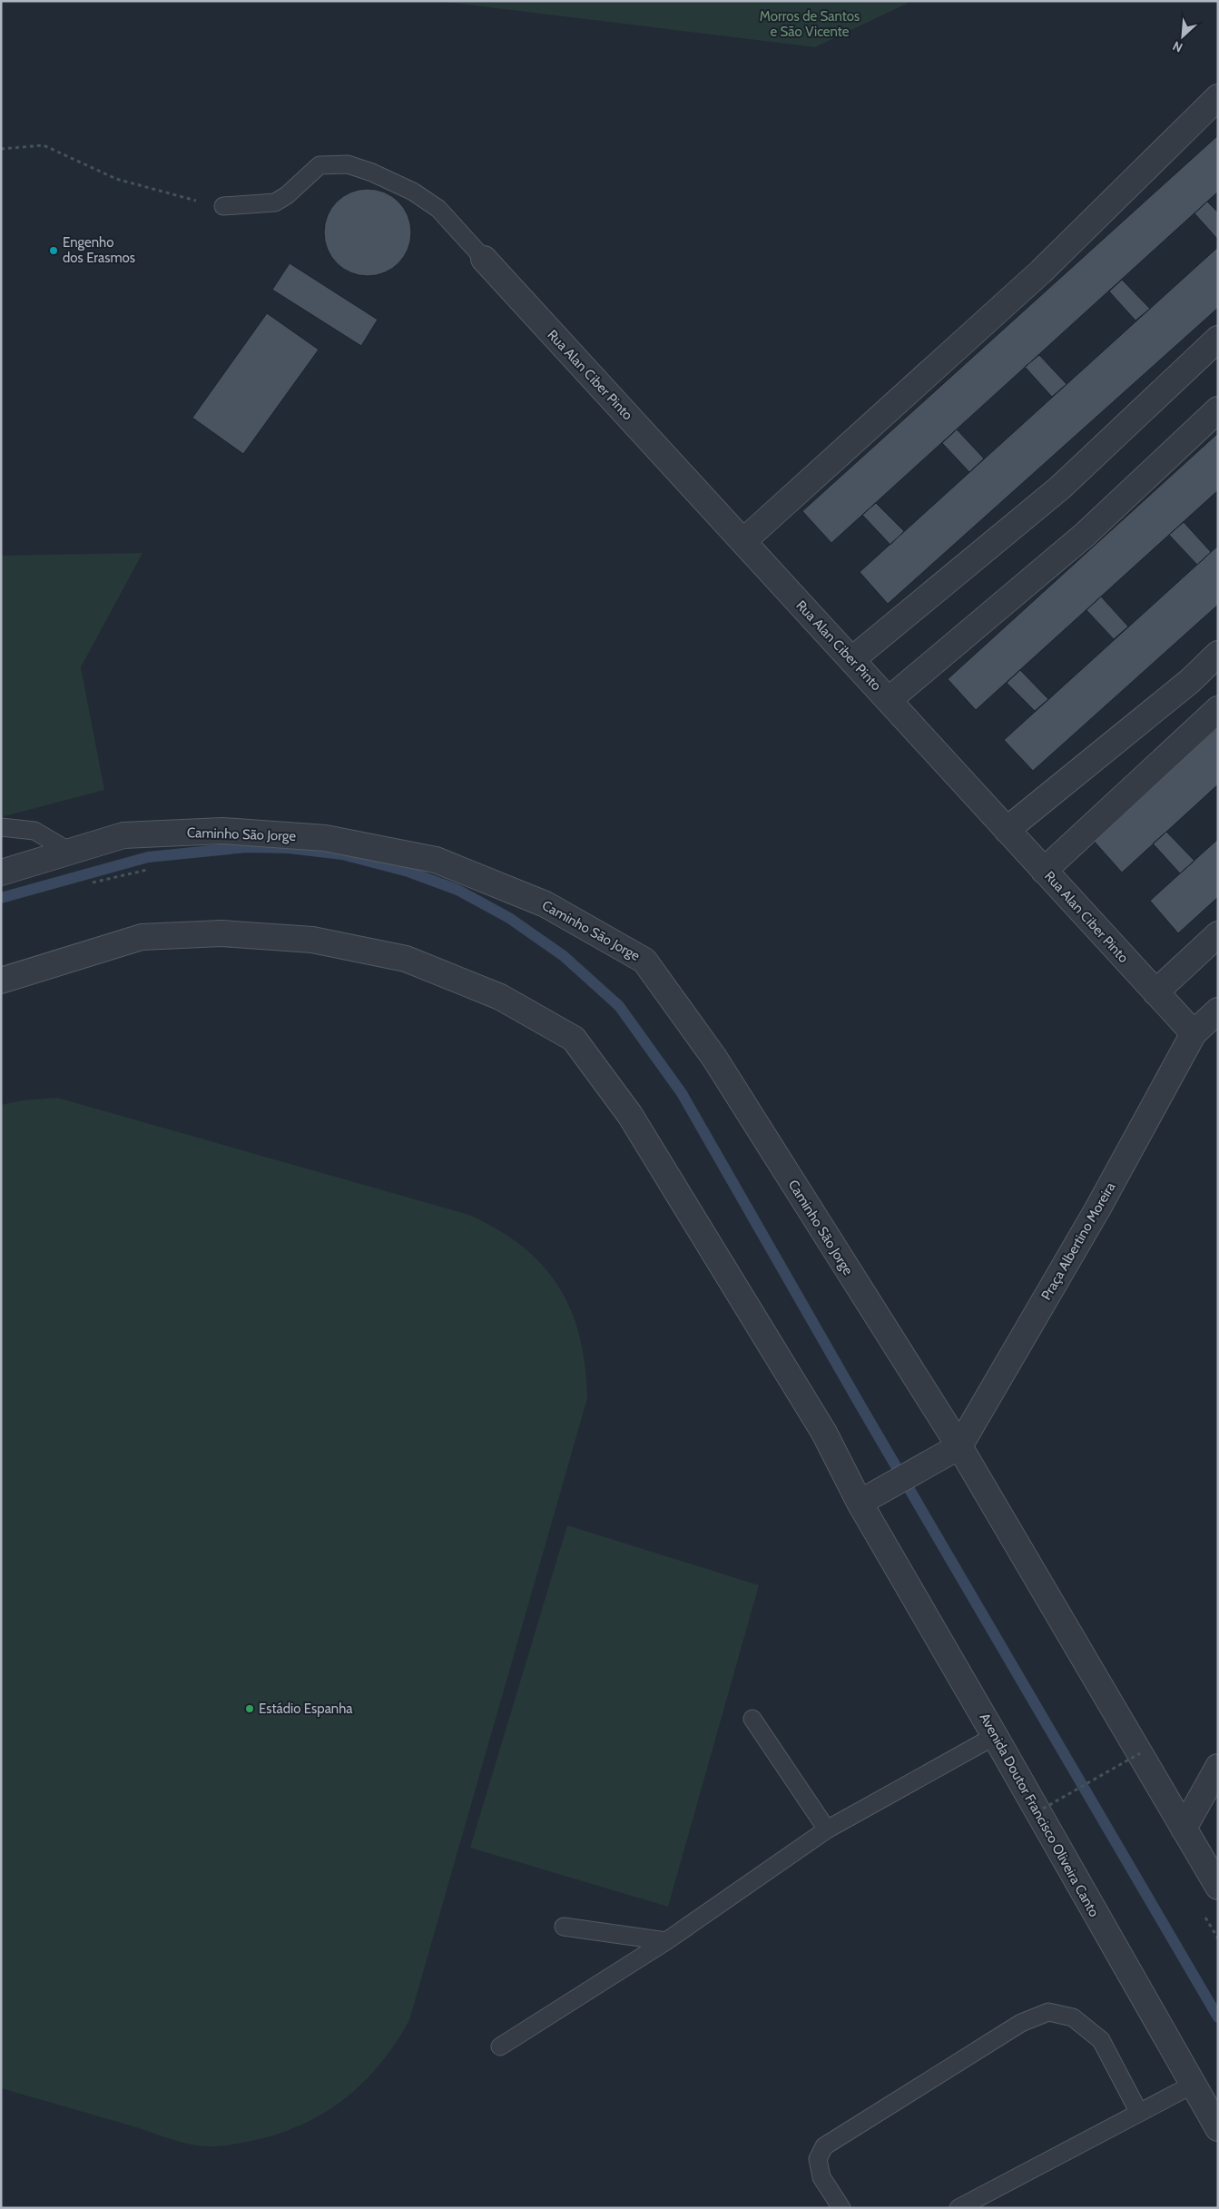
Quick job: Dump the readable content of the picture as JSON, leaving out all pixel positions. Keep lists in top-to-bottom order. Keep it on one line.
{"streets":{"street":["Rua Alan Ciber Pinto","Caminho São Jorge","Praça Albertino Moreira","Avenida Doutor Francisco Oliveira Canto"]},"crossings":[["Rua Alan Ciber Pinto","Praça Albertino Moreira"],["Caminho São Jorge","Praça Albertino Moreira"]],"parks":["Morros de Santos e São Vicente"],"places":["Engenho dos Erasmos","Estádio Espanha"],"north":"bottom left"}
